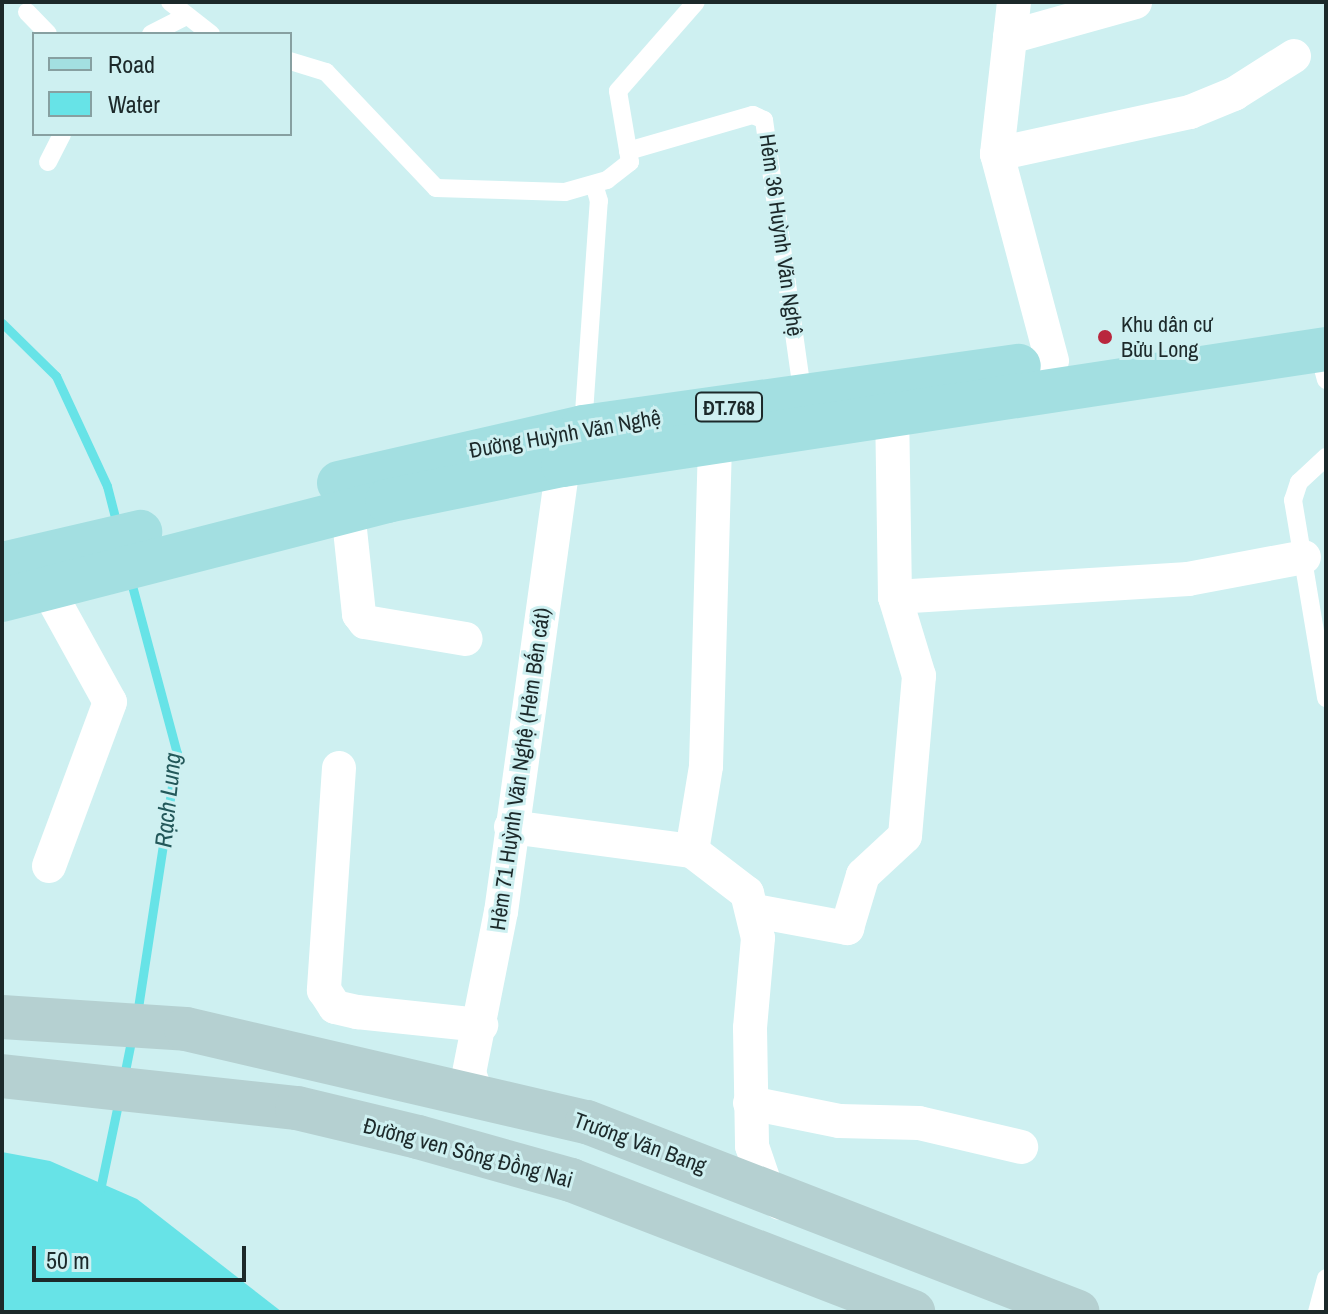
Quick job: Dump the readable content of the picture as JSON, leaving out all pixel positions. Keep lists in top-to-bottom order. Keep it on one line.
{"streets":{"main road":["ĐT.768","Đường Huỳnh Văn Nghệ","Trương Văn Bang","Đường ven Sông Đồng Nai"],"street":["Hẻm 71 Huỳnh Văn Nghệ (Hẻm Bến cát)"],"lane":["Hẻm 36 Huỳnh Văn Nghệ"]},"crossings":[["Hẻm 36 Huỳnh Văn Nghệ","Đường Huỳnh Văn Nghệ"],["Đường Huỳnh Văn Nghệ","Hẻm 71 Huỳnh Văn Nghệ (Hẻm Bến cát)"],["Hẻm 71 Huỳnh Văn Nghệ (Hẻm Bến cát)","Trương Văn Bang"]],"water":["Rạch Lung"],"places":["Khu dân cư Bửu Long"],"legend":["Road","Water"],"scale_bar":"50 m"}
